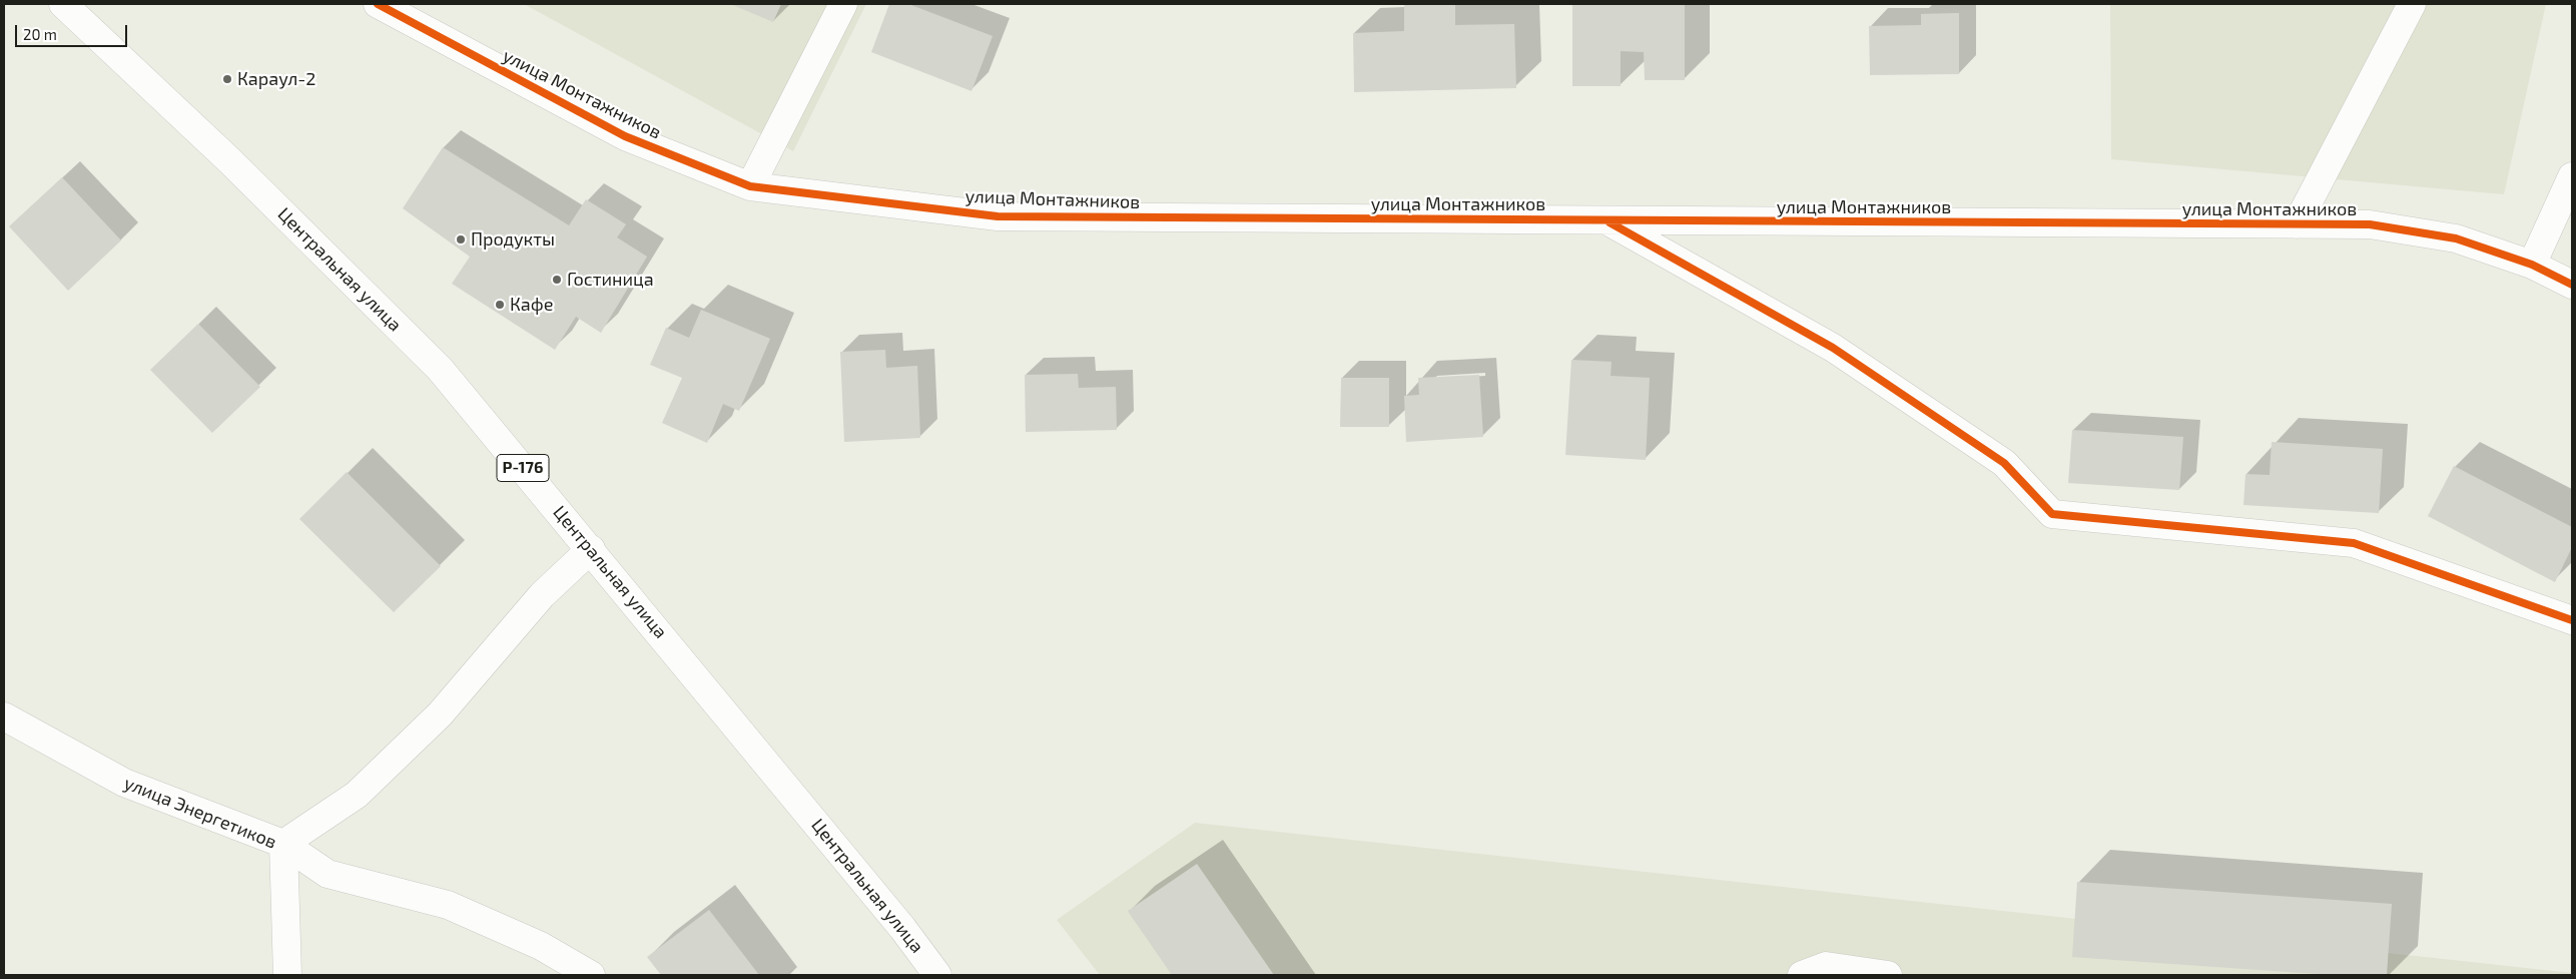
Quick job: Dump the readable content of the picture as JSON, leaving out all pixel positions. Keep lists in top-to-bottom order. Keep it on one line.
{"streets":{"main road":["улица Монтажников","Центральная улица","Р-176","улица Энергетиков"]},"places":["Караул-2","Продукты","Гостиница","Кафе"],"scale_bar":"20 m"}
